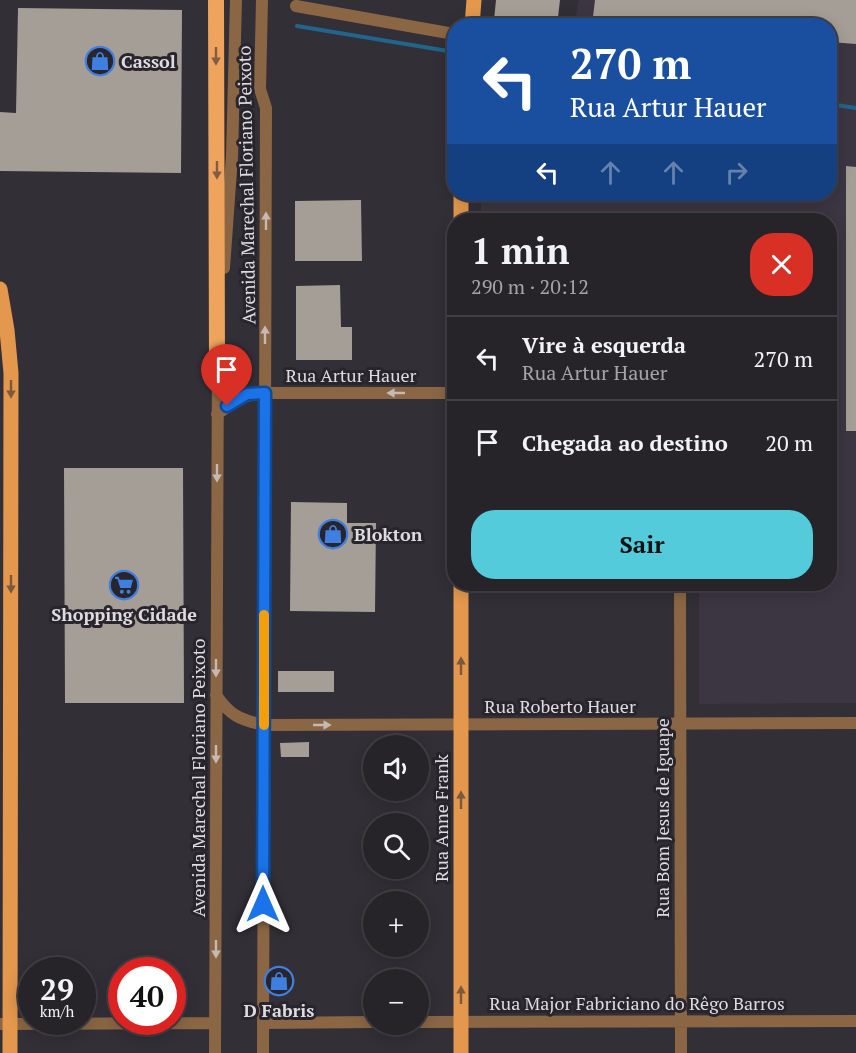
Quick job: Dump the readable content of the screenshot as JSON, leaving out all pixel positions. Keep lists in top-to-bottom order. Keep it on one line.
{"streets":{"main road":["Rua Anne Frank"],"street":["Avenida Marechal Floriano Peixoto","Rua Artur Hauer","Rua Roberto Hauer","Rua Bom Jesus de Iguape","Rua Major Fabriciano do Rêgo Barros"]},"crossings":[["Avenida Marechal Floriano Peixoto","Rua Artur Hauer"],["Avenida Marechal Floriano Peixoto","Rua Roberto Hauer"],["Rua Roberto Hauer","Rua Anne Frank"],["Rua Roberto Hauer","Rua Bom Jesus de Iguape"],["Rua Anne Frank","Rua Major Fabriciano do Rêgo Barros"],["Rua Bom Jesus de Iguape","Rua Major Fabriciano do Rêgo Barros"]],"one_way":["Rua Artur Hauer","Rua Anne Frank"],"places":{"shop":["Cassol","Blokton","D Fabris"],"supermarket":["Shopping Cidade"]},"page":{"turn":["270 m","Rua Artur Hauer"],"heading":["1 min","290 m · 20:12"],"list":[{"name":"Vire à esquerda","note":"Rua Artur Hauer","value":"270 m"},{"name":"Chegada ao destino","value":"20 m"}],"buttons":"Sair","map_buttons":["+","−"],"speed":"29 km/h","limit":"40"}}
